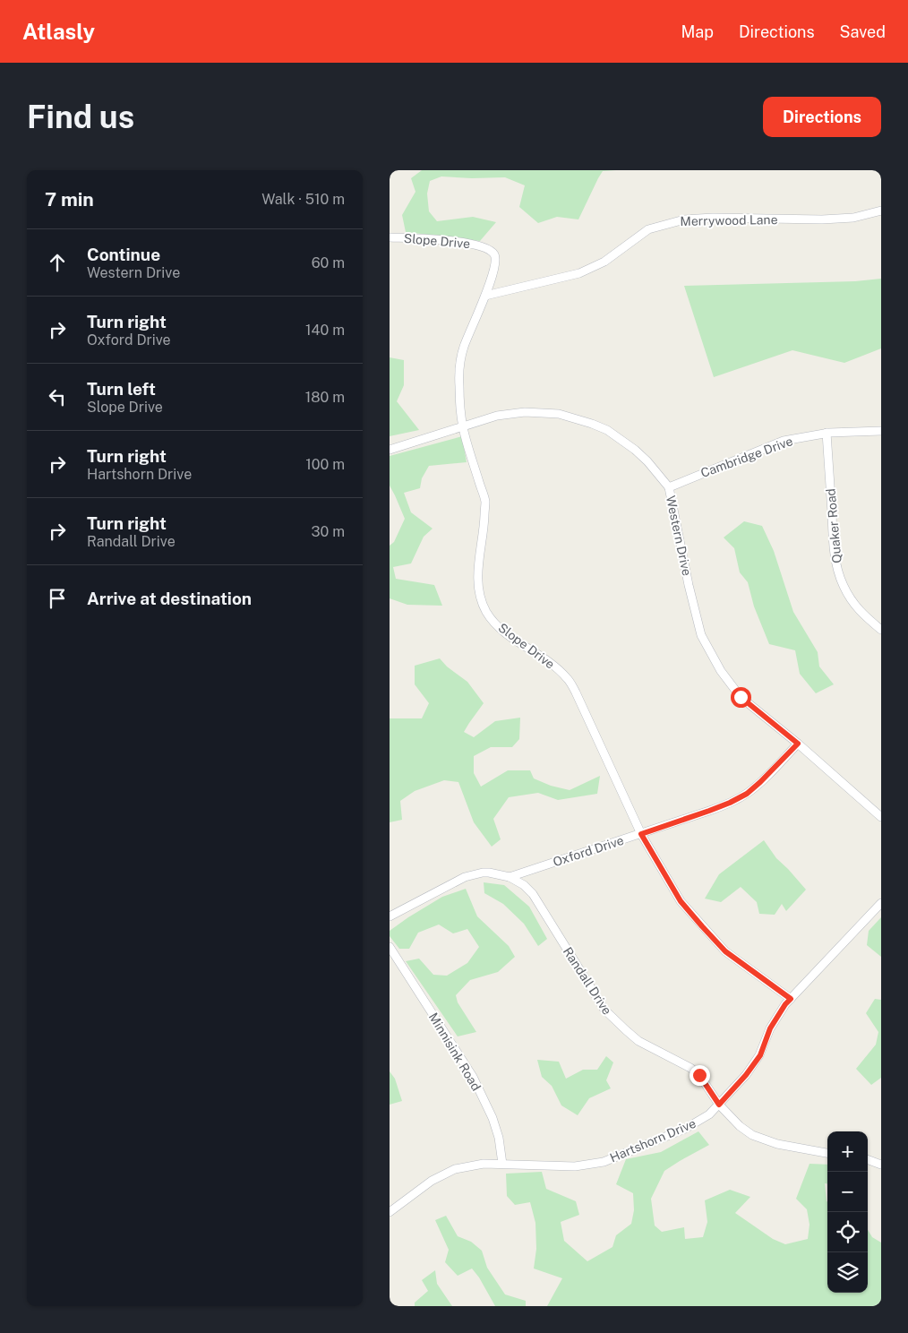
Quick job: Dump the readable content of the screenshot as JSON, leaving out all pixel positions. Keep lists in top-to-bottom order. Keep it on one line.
{"streets":{"street":["Merrywood Lane","Slope Drive","Cambridge Drive","Quaker Road","Western Drive","Oxford Drive","Randall Drive","Minnisink Road","Hartshorn Drive"]},"crossings":[["Merrywood Lane","Slope Drive"],["Slope Drive","Western Drive"],["Slope Drive","Oxford Drive"],["Slope Drive","Hartshorn Drive"],["Cambridge Drive","Quaker Road"],["Cambridge Drive","Western Drive"],["Western Drive","Oxford Drive"],["Oxford Drive","Randall Drive"],["Randall Drive","Hartshorn Drive"],["Minnisink Road","Hartshorn Drive"]],"page":{"header":"Atlasly","nav":["Map","Directions","Saved"],"buttons":"Directions","title":"Find us","heading":["7 min","Walk · 510 m"],"list":[["Continue","Western Drive","60 m"],["Turn right","Oxford Drive","140 m"],["Turn left","Slope Drive","180 m"],["Turn right","Hartshorn Drive","100 m"],["Turn right","Randall Drive","30 m"],"Arrive at destination"],"map_buttons":["+","−"]}}
